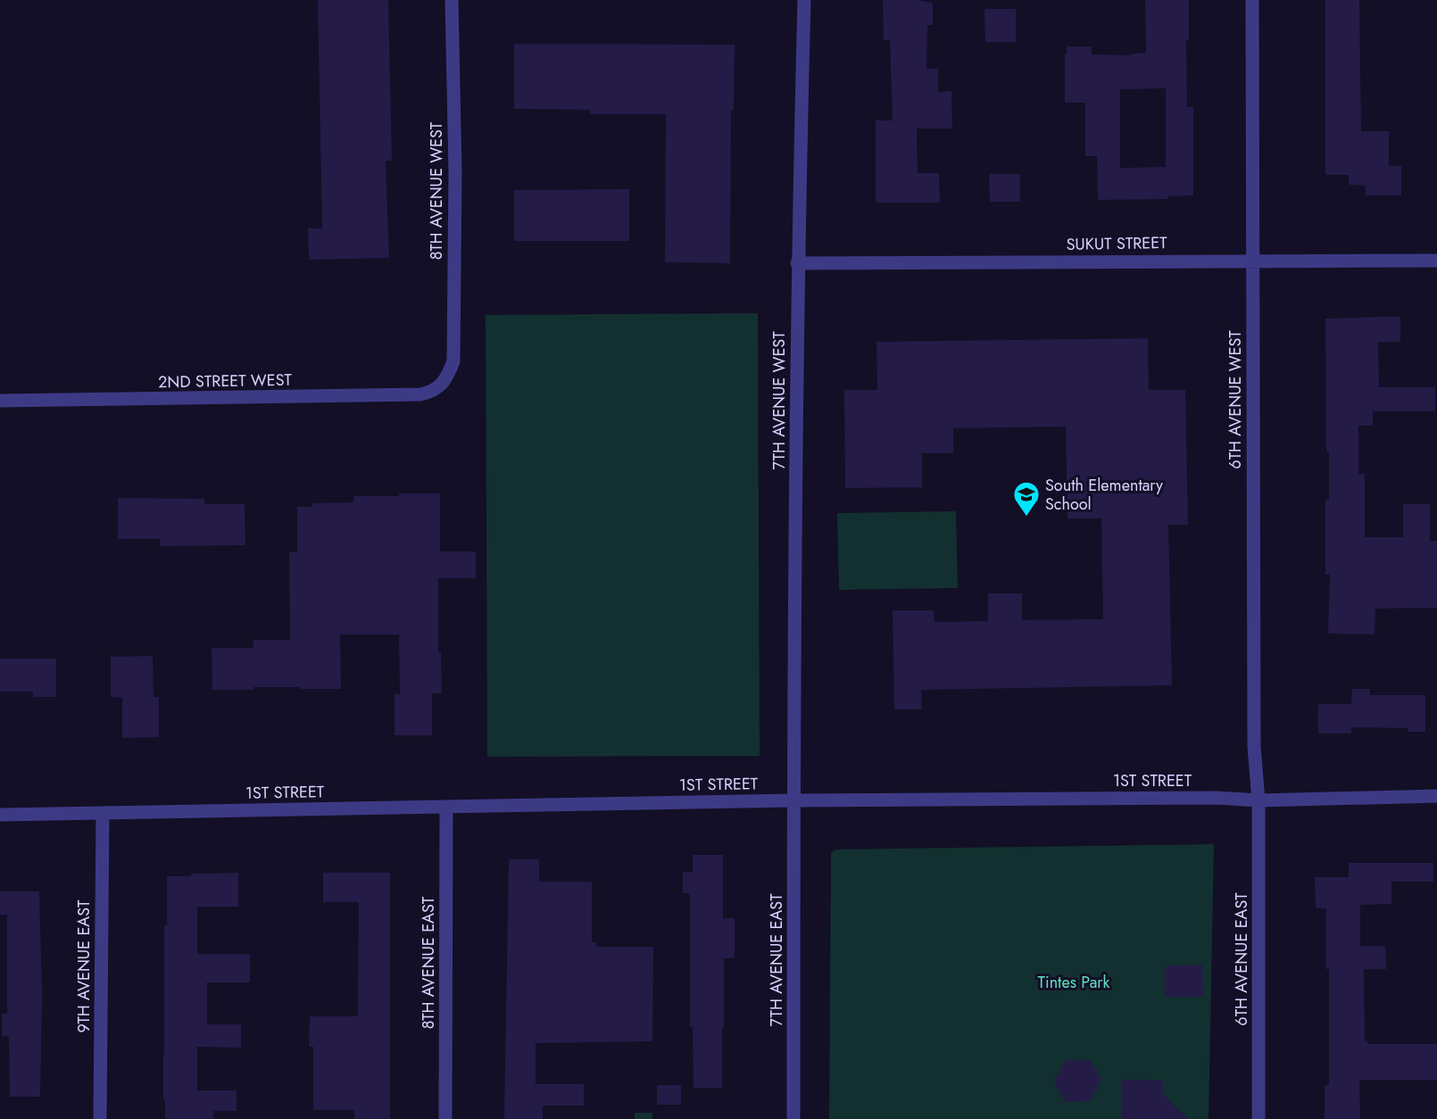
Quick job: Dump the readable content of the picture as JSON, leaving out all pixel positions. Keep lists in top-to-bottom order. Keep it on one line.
{"streets":{"street":["8TH AVENUE WEST","SUKUT STREET","2ND STREET WEST","6TH AVENUE WEST","7TH AVENUE WEST","1ST STREET","6TH AVENUE EAST","7TH AVENUE EAST","8TH AVENUE EAST","9TH AVENUE EAST"]},"crossings":[["8TH AVENUE WEST","2ND STREET WEST"],["SUKUT STREET","6TH AVENUE WEST"],["SUKUT STREET","7TH AVENUE WEST"],["6TH AVENUE WEST","1ST STREET"],["6TH AVENUE WEST","6TH AVENUE EAST"],["7TH AVENUE WEST","1ST STREET"],["7TH AVENUE WEST","7TH AVENUE EAST"],["1ST STREET","6TH AVENUE EAST"],["1ST STREET","7TH AVENUE EAST"],["1ST STREET","8TH AVENUE EAST"],["1ST STREET","9TH AVENUE EAST"]],"parks":["Tintes Park"],"places":{"school or university":["South Elementary School"]}}
